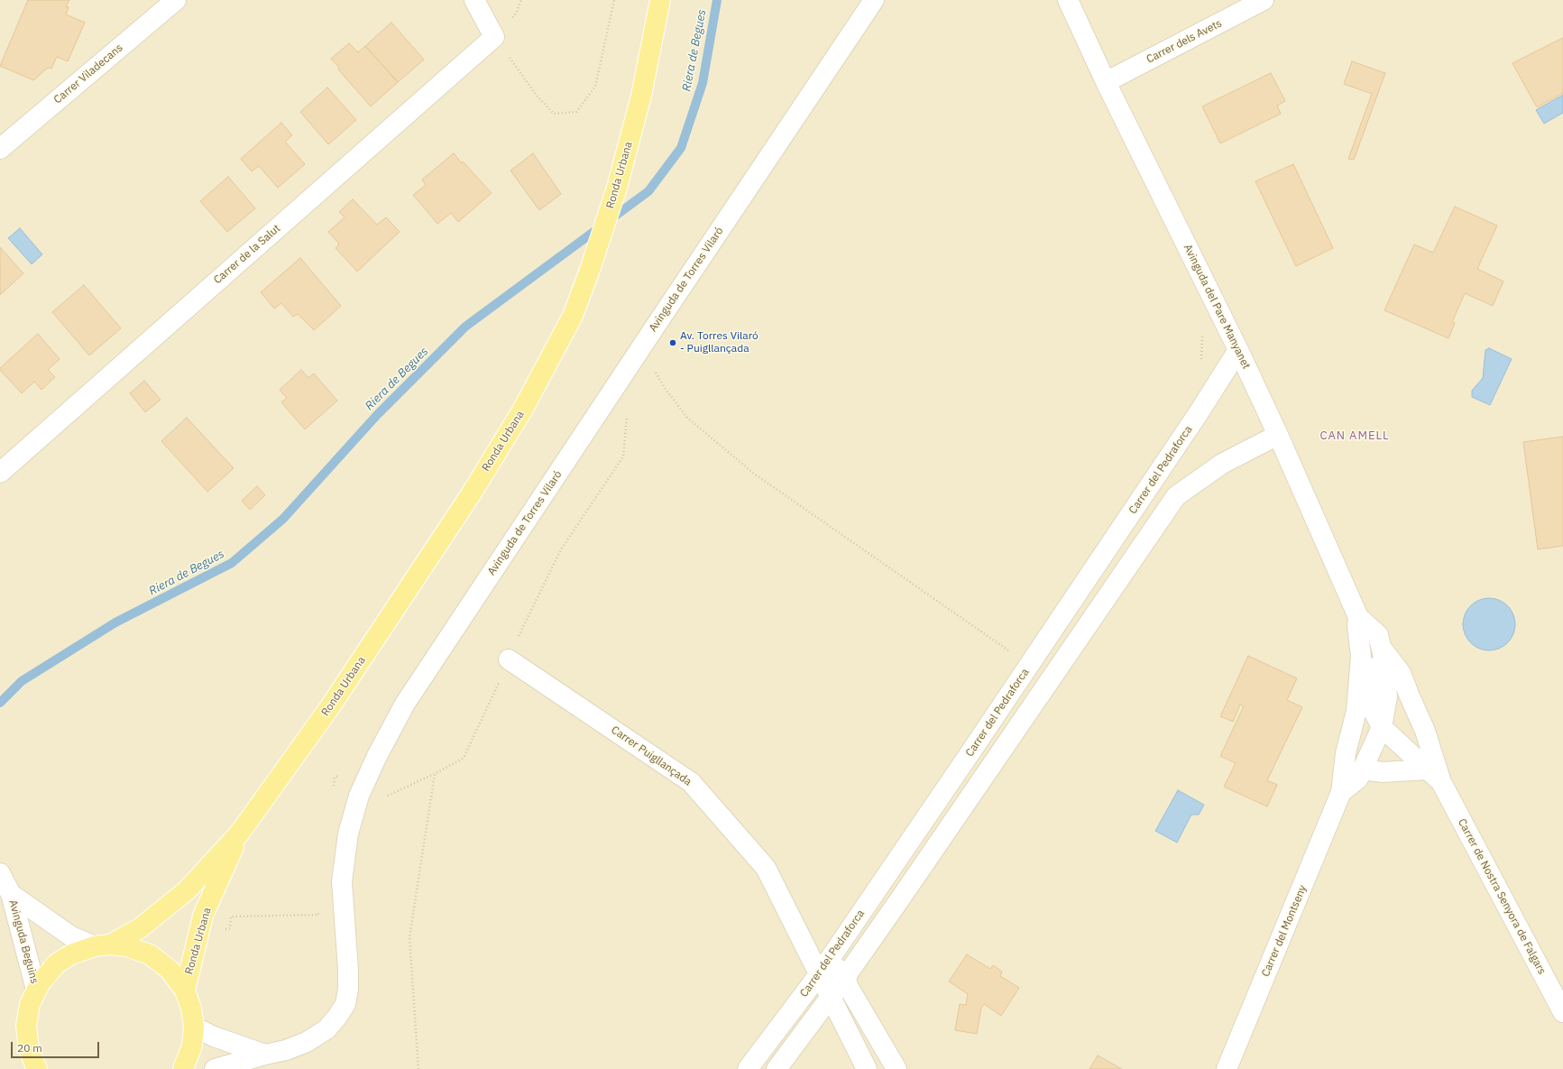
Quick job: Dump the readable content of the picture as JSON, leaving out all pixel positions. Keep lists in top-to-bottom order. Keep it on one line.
{"streets":{"main road":["Ronda Urbana"],"street":["Carrer dels Avets","Carrer Viladecans","Carrer de la Salut","Avinguda de Torres Vilaró","Avinguda del Pare Manyanet","Carrer del Pedraforca","Carrer Puigllançada","Carrer de Nostra Senyora de Falgars","Carrer del Montseny","Avinguda Beguins"]},"crossings":[["Carrer dels Avets","Avinguda del Pare Manyanet"],["Ronda Urbana","Avinguda Beguins"],["Avinguda del Pare Manyanet","Carrer del Pedraforca"],["Avinguda del Pare Manyanet","Carrer de Nostra Senyora de Falgars"],["Avinguda del Pare Manyanet","Carrer del Montseny"],["Carrer del Pedraforca","Carrer Puigllançada"]],"districts":["CAN AMELL"],"water":["Riera de Begues"],"places":["Av. Torres Vilaró - Puigllançada"],"scale_bar":"20 m"}
